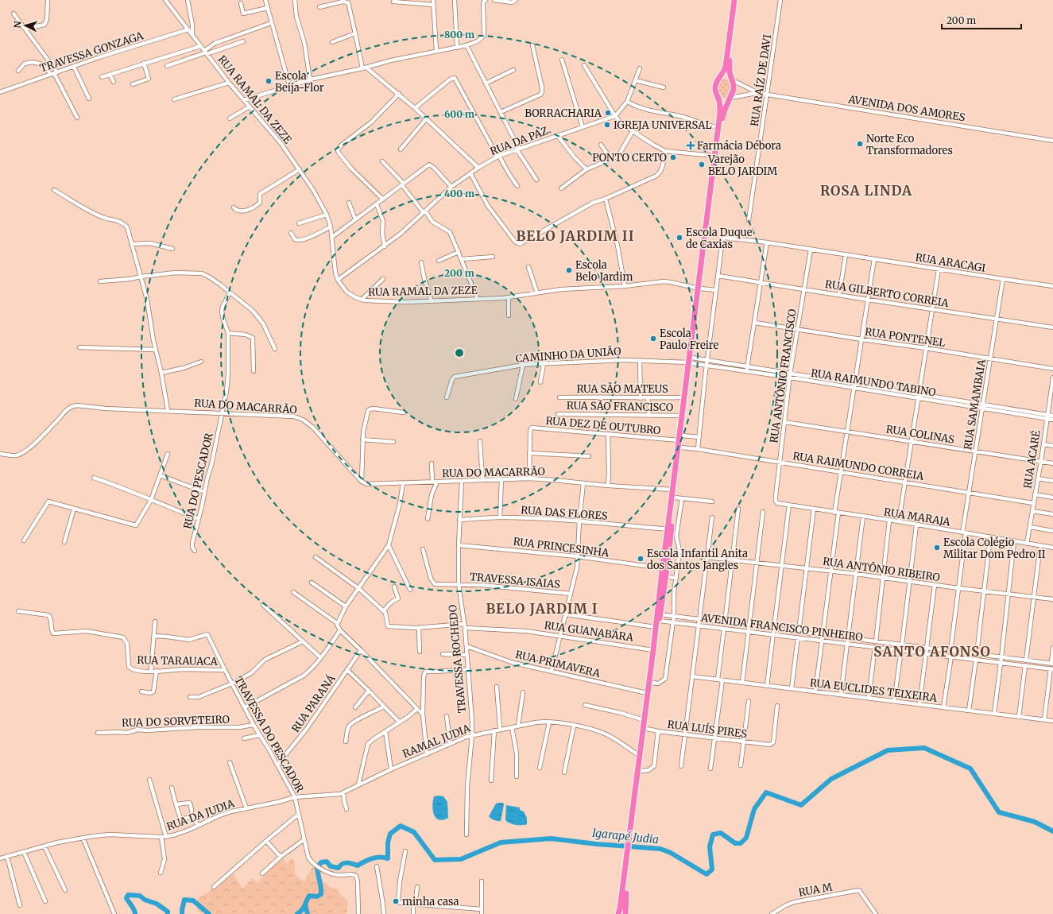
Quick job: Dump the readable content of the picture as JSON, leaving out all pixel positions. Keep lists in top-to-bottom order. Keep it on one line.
{"streets":{"street":["TRAVESSA GONZAGA","RUA RAÍZ DE DAVI","RUA RAMAL DA ZEZE","AVENIDA DOS AMORES","RUA DA PAZ","RUA ARACAGI","RUA GILBERTO CORREIA","RUA PONTENEL","CAMINHO DA UNIÃO","RUA ANTÔNIO FRANCISCO","RUA RAIMUNDO TABINO","RUA SÃO MATEUS","RUA SAMAMBAIA","RUA DO MACARRÃO","RUA SÃO FRANCISCO","RUA DEZ DE OUTUBRO","RUA COLINAS","RUA ACARÉ","RUA RAIMUNDO CORREIA","RUA DO PESCADOR","RUA DAS FLORES","RUA MARAJA","RUA PRINCESINHA","RUA ANTÔNIO RIBEIRO","TRAVESSA ISAIAS","AVENIDA FRANCISCO PINHEIRO","RUA GUANABARA","TRAVESSA ROCHEDO","RUA TARAUACA","RUA PRIMAVERA","RUA EUCLIDES TEIXEIRA","RUA PARANÁ","RUA DO SORVETEIRO","RUA LUÍS PIRES","TRAVESSA DO PESCADOR","RAMAL JUDIA","RUA DA JUDIA","RUA M"]},"crossings":[["TRAVESSA GONZAGA","RUA RAMAL DA ZEZE"],["RUA RAÍZ DE DAVI","AVENIDA DOS AMORES"],["RUA RAMAL DA ZEZE","RUA DA PAZ"],["RUA ARACAGI","RUA GILBERTO CORREIA"],["RUA ARACAGI","RUA ANTÔNIO FRANCISCO"],["RUA ARACAGI","RUA SAMAMBAIA"],["RUA GILBERTO CORREIA","RUA ANTÔNIO FRANCISCO"],["RUA GILBERTO CORREIA","RUA SAMAMBAIA"],["RUA PONTENEL","RUA ANTÔNIO FRANCISCO"],["RUA PONTENEL","RUA SAMAMBAIA"],["CAMINHO DA UNIÃO","RUA RAIMUNDO TABINO"],["RUA ANTÔNIO FRANCISCO","RUA RAIMUNDO TABINO"],["RUA ANTÔNIO FRANCISCO","RUA COLINAS"],["RUA ANTÔNIO FRANCISCO","RUA RAIMUNDO CORREIA"],["RUA ANTÔNIO FRANCISCO","RUA MARAJA"],["RUA RAIMUNDO TABINO","RUA SAMAMBAIA"],["RUA RAIMUNDO TABINO","RUA ACARÉ"],["RUA SAMAMBAIA","RUA COLINAS"],["RUA SAMAMBAIA","RUA RAIMUNDO CORREIA"],["RUA SAMAMBAIA","RUA MARAJA"],["RUA SAMAMBAIA","RUA ANTÔNIO RIBEIRO"],["RUA SAMAMBAIA","AVENIDA FRANCISCO PINHEIRO"],["RUA DO MACARRÃO","RUA DO PESCADOR"],["RUA DO MACARRÃO","TRAVESSA ROCHEDO"],["RUA COLINAS","RUA ACARÉ"],["RUA ACARÉ","RUA RAIMUNDO CORREIA"],["RUA ACARÉ","RUA MARAJA"],["RUA DAS FLORES","TRAVESSA ROCHEDO"],["RUA PRINCESINHA","TRAVESSA ROCHEDO"],["TRAVESSA ISAIAS","TRAVESSA ROCHEDO"],["RUA GUANABARA","TRAVESSA ROCHEDO"],["TRAVESSA ROCHEDO","RUA PRIMAVERA"],["TRAVESSA ROCHEDO","RAMAL JUDIA"],["RUA TARAUACA","TRAVESSA DO PESCADOR"],["RUA PARANÁ","TRAVESSA DO PESCADOR"],["RUA DO SORVETEIRO","TRAVESSA DO PESCADOR"],["TRAVESSA DO PESCADOR","RAMAL JUDIA"],["TRAVESSA DO PESCADOR","RUA DA JUDIA"],["RAMAL JUDIA","RUA DA JUDIA"]],"districts":["ROSA LINDA","BELO JARDIM II","BELO JARDIM I","SANTO AFONSO"],"water":["Igarapé Judia"],"places":{"other":["Escola Beija-Flor","BORRACHARIA","IGREJA UNIVERSAL","Norte Eco Transformadores","PONTO CERTO","Varejão BELO JARDIM","Escola Duque de Caxias","Escola Belo Jardim","Escola Paulo Freire","Escola Colégio Militar Dom Pedro II","Escola Infantil Anita dos Santos Jangles","minha casa"],"health":["Farmácia Débora"]},"scale_bar":"200 m","north":"left","rings":["800 m","600 m","400 m","200 m"]}
